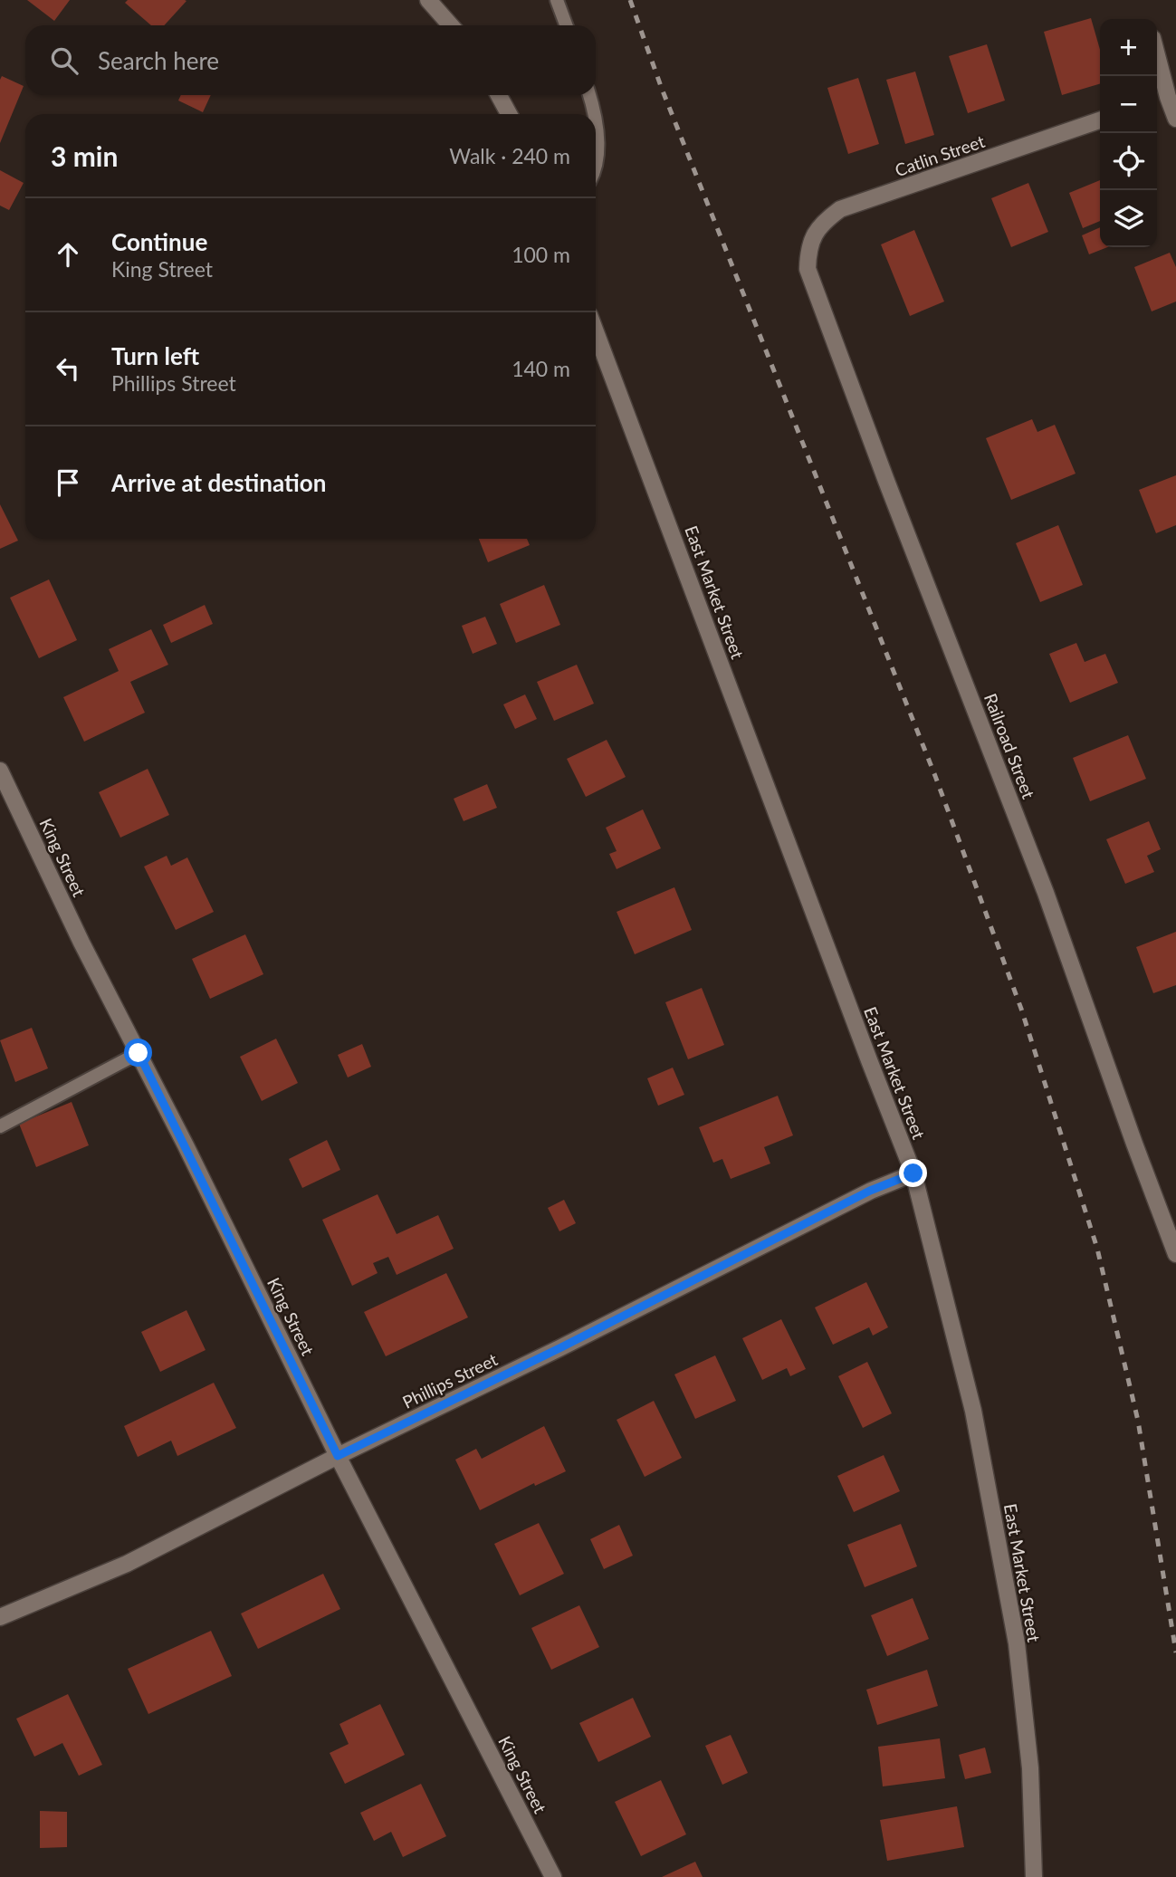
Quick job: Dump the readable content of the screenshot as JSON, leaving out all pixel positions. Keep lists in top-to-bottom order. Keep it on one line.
{"streets":{"street":["Catlin Street","East Market Street","Railroad Street","King Street","Phillips Street"]},"crossings":[["Catlin Street","Railroad Street"],["East Market Street","Phillips Street"],["King Street","Phillips Street"]],"page":{"map_buttons":["+","−"],"search":"Search here","heading":["3 min","Walk · 240 m"],"list":[["Continue","King Street","100 m"],["Turn left","Phillips Street","140 m"],"Arrive at destination"]}}
